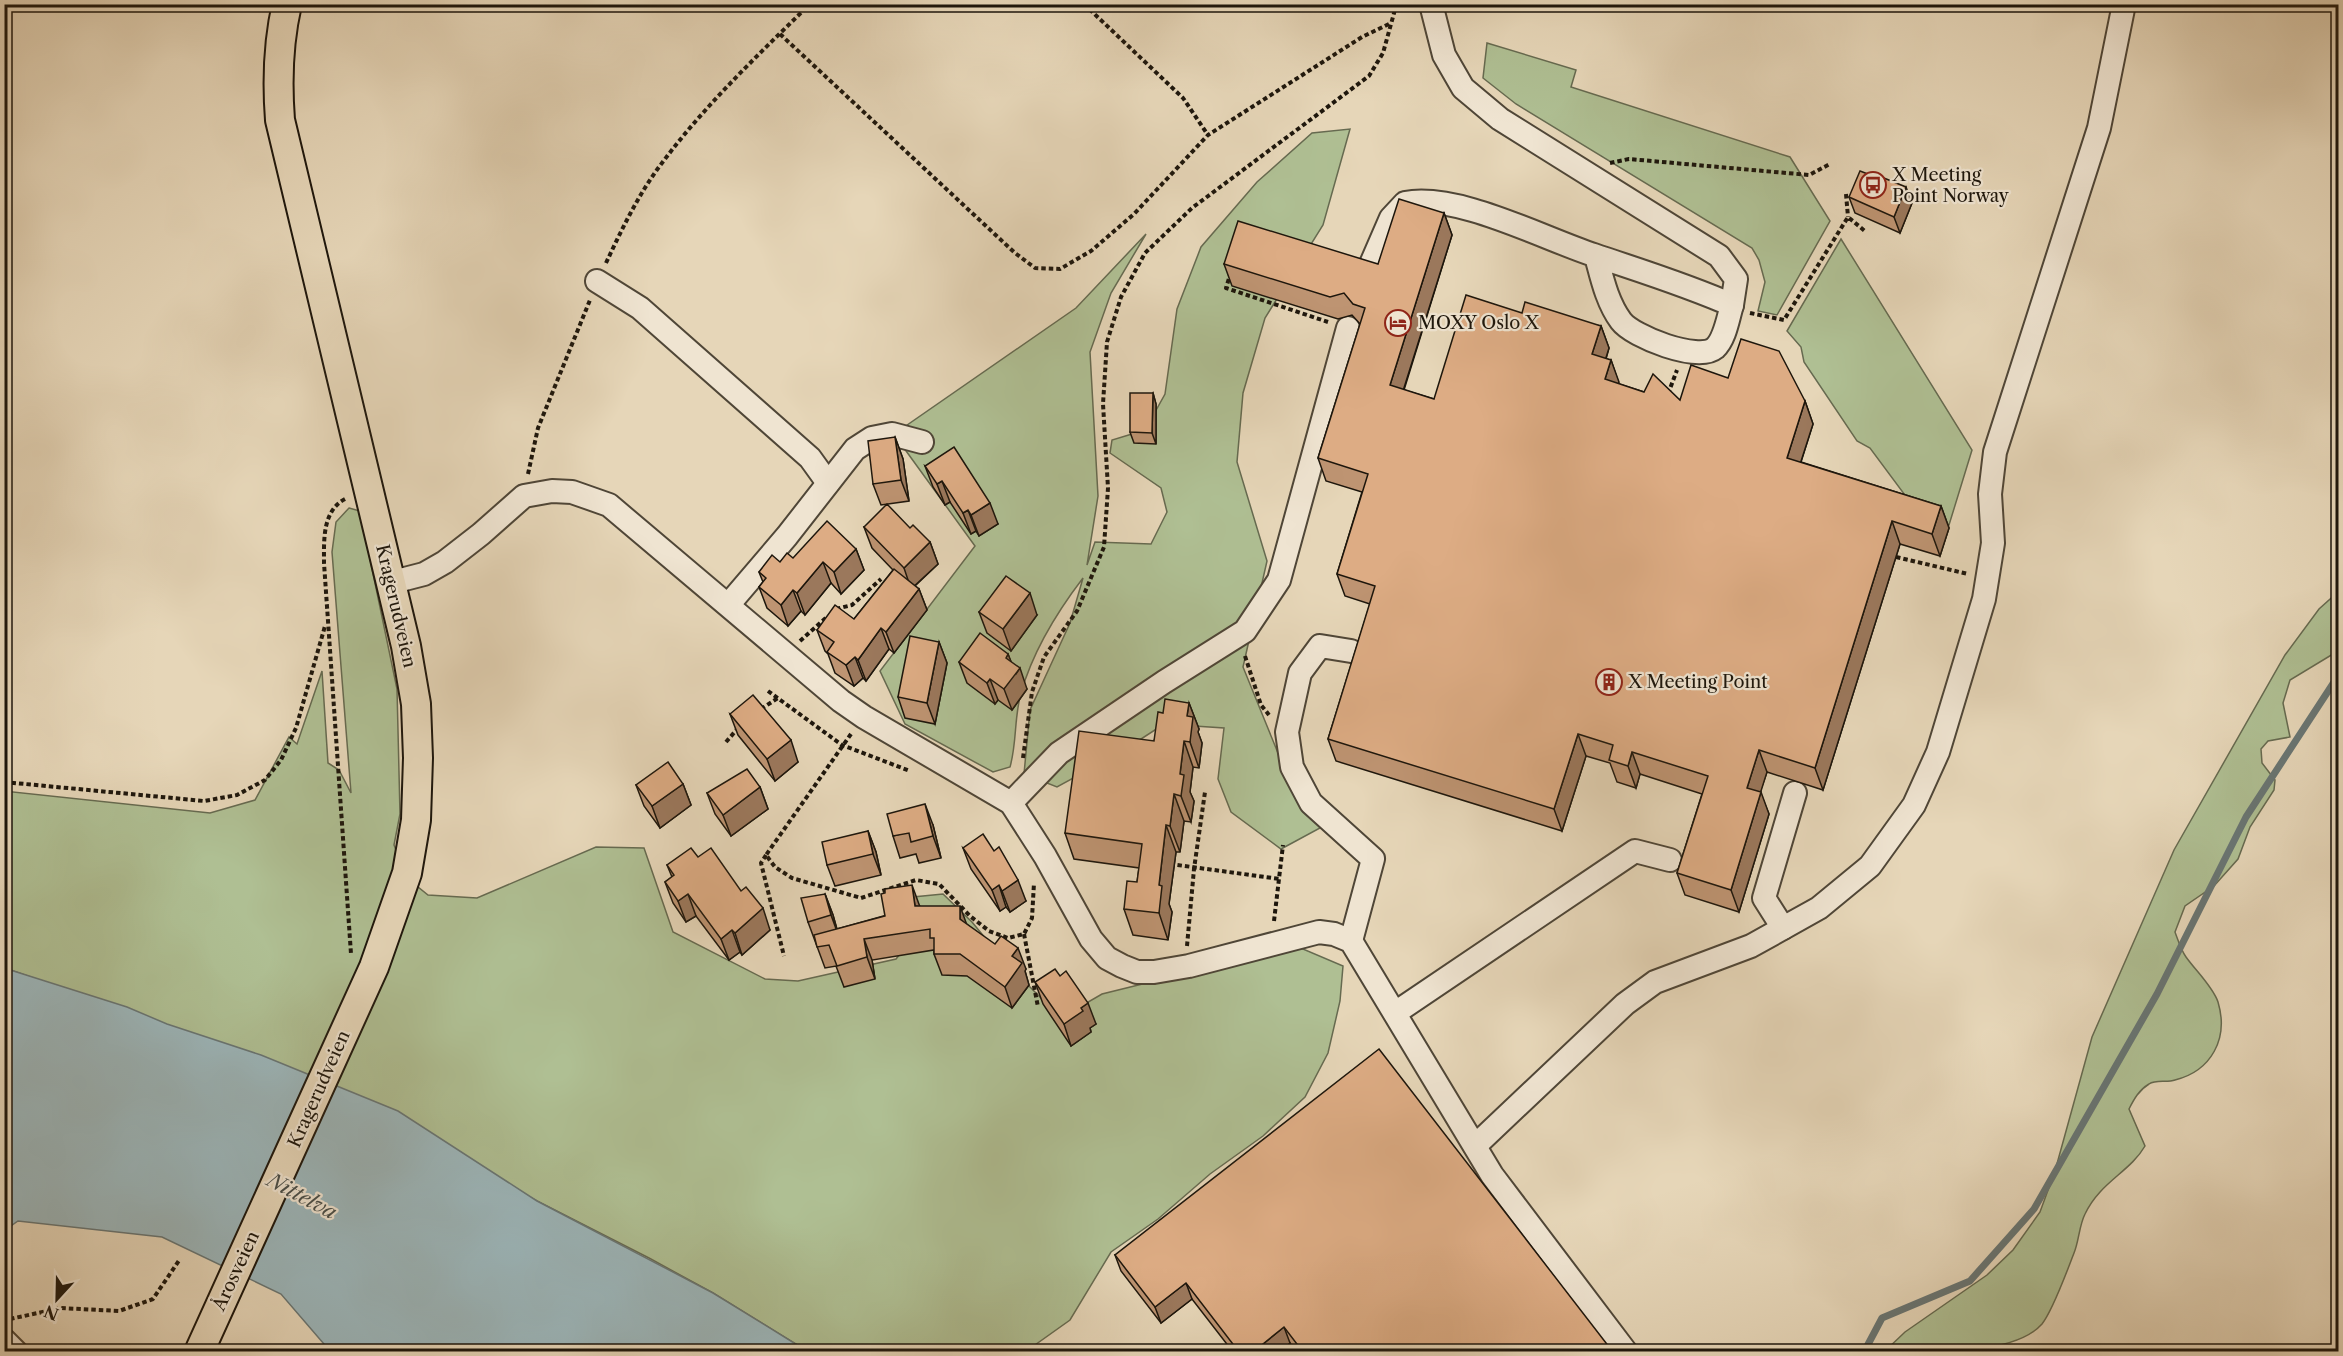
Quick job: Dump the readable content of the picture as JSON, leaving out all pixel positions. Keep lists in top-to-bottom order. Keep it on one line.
{"streets":{"main road":["Kragerudveien","Årosveien"]},"crossings":[["Kragerudveien","Årosveien"]],"water":["Nittelva"],"places":{"bus stop":["X Meeting Point Norway"],"hotel":["MOXY Oslo X"],"building":["X Meeting Point"]},"north":"bottom"}
